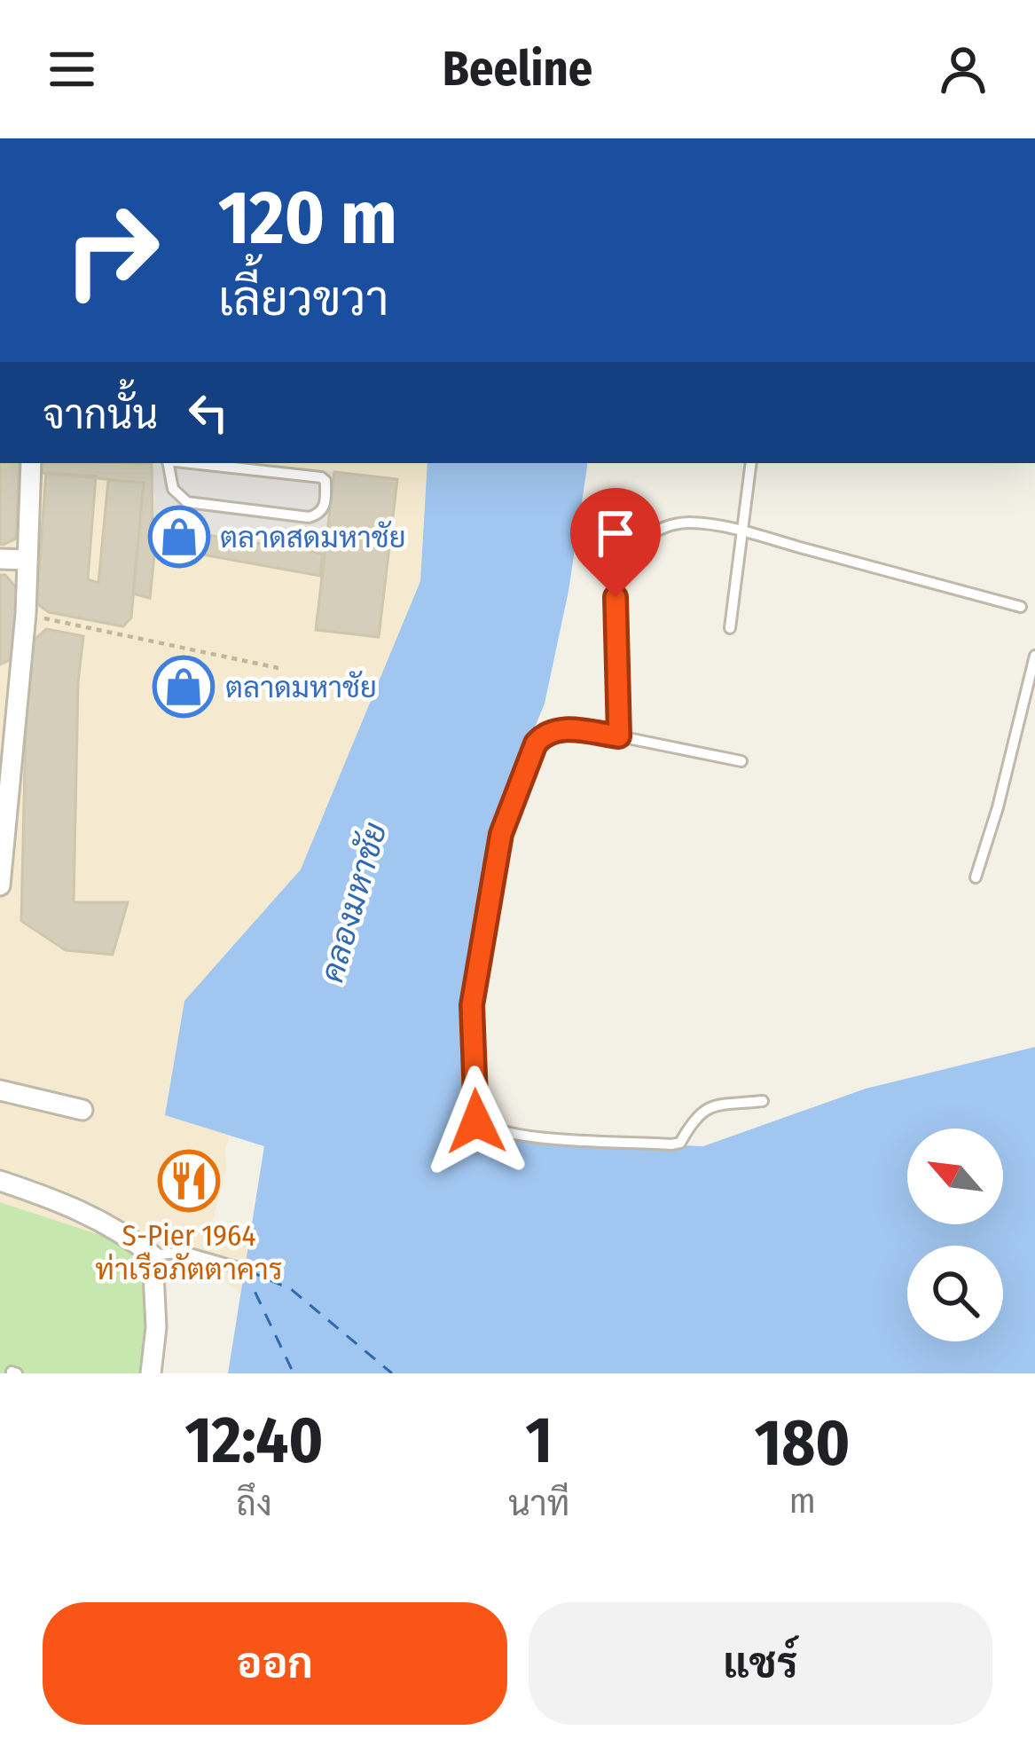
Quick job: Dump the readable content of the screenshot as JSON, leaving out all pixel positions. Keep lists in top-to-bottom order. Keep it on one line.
{"water":["คลองมหาชัย"],"places":{"shop":["ตลาดสดมหาชัย","ตลาดมหาชัย"],"restaurant":["S-Pier 1964 ท่าเรือภัตตาคาร"]},"north":"top left","page":{"header":"Beeline","turn":["120 m","เลี้ยวขวา"],"then":"จากนั้น","eta":["12:40","ถึง","1","นาที","180","m"],"buttons":["ออก","แชร์"]}}
